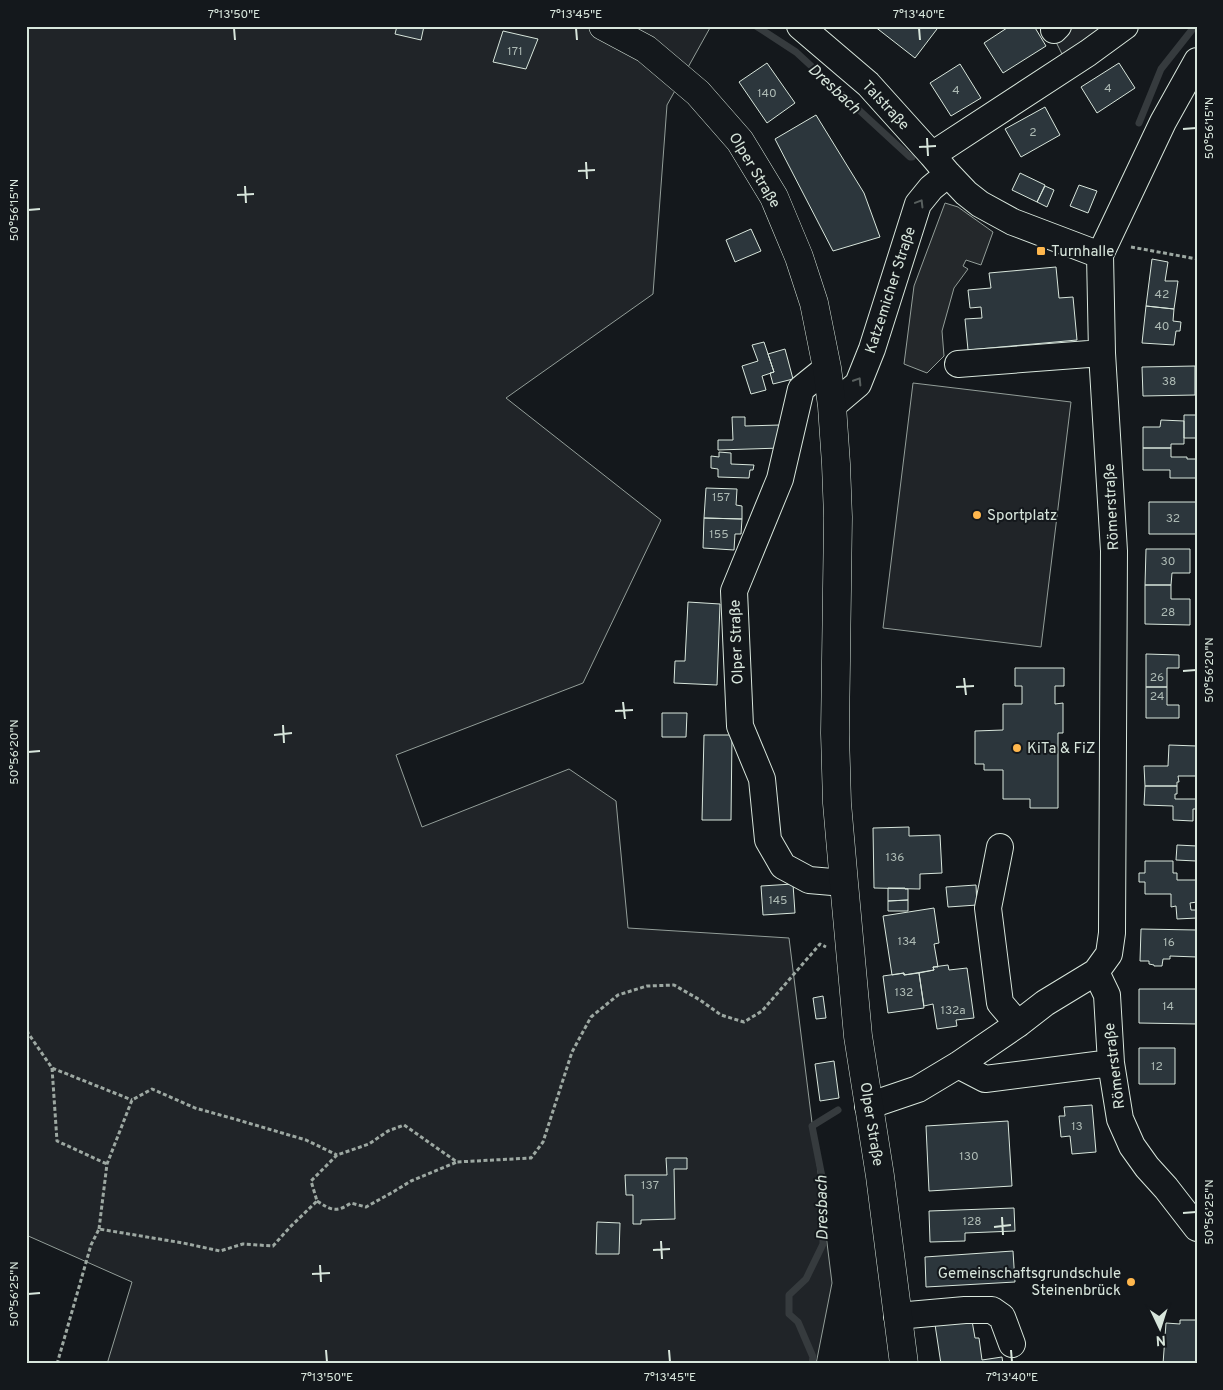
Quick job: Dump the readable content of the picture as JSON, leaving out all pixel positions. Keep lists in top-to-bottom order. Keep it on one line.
{"streets":{"main road":["Olper Straße"],"street":["Talstraße","Katzemicher Straße","Römerstraße"]},"crossings":[["Talstraße","Katzemicher Straße"],["Talstraße","Römerstraße"],["Olper Straße","Katzemicher Straße"],["Olper Straße","Römerstraße"]],"one_way":["Katzemicher Straße"],"water":["Dresbach"],"places":{"transit":["Turnhalle"],"other":["Sportplatz","KiTa & FiZ","Gemeinschaftsgrundschule Steinenbrück"]},"house_numbers":["171","4","4","140","2","42","40","38","157","32","155","30","28","26","24","136","145","134","16","132","14","132a","12","13","130","137","128"],"north":"bottom","coordinates":["7°13'50\"E","7°13'45\"E","7°13'40\"E","50°56'15\"N","50°56'20\"N","50°56'25\"N"]}
